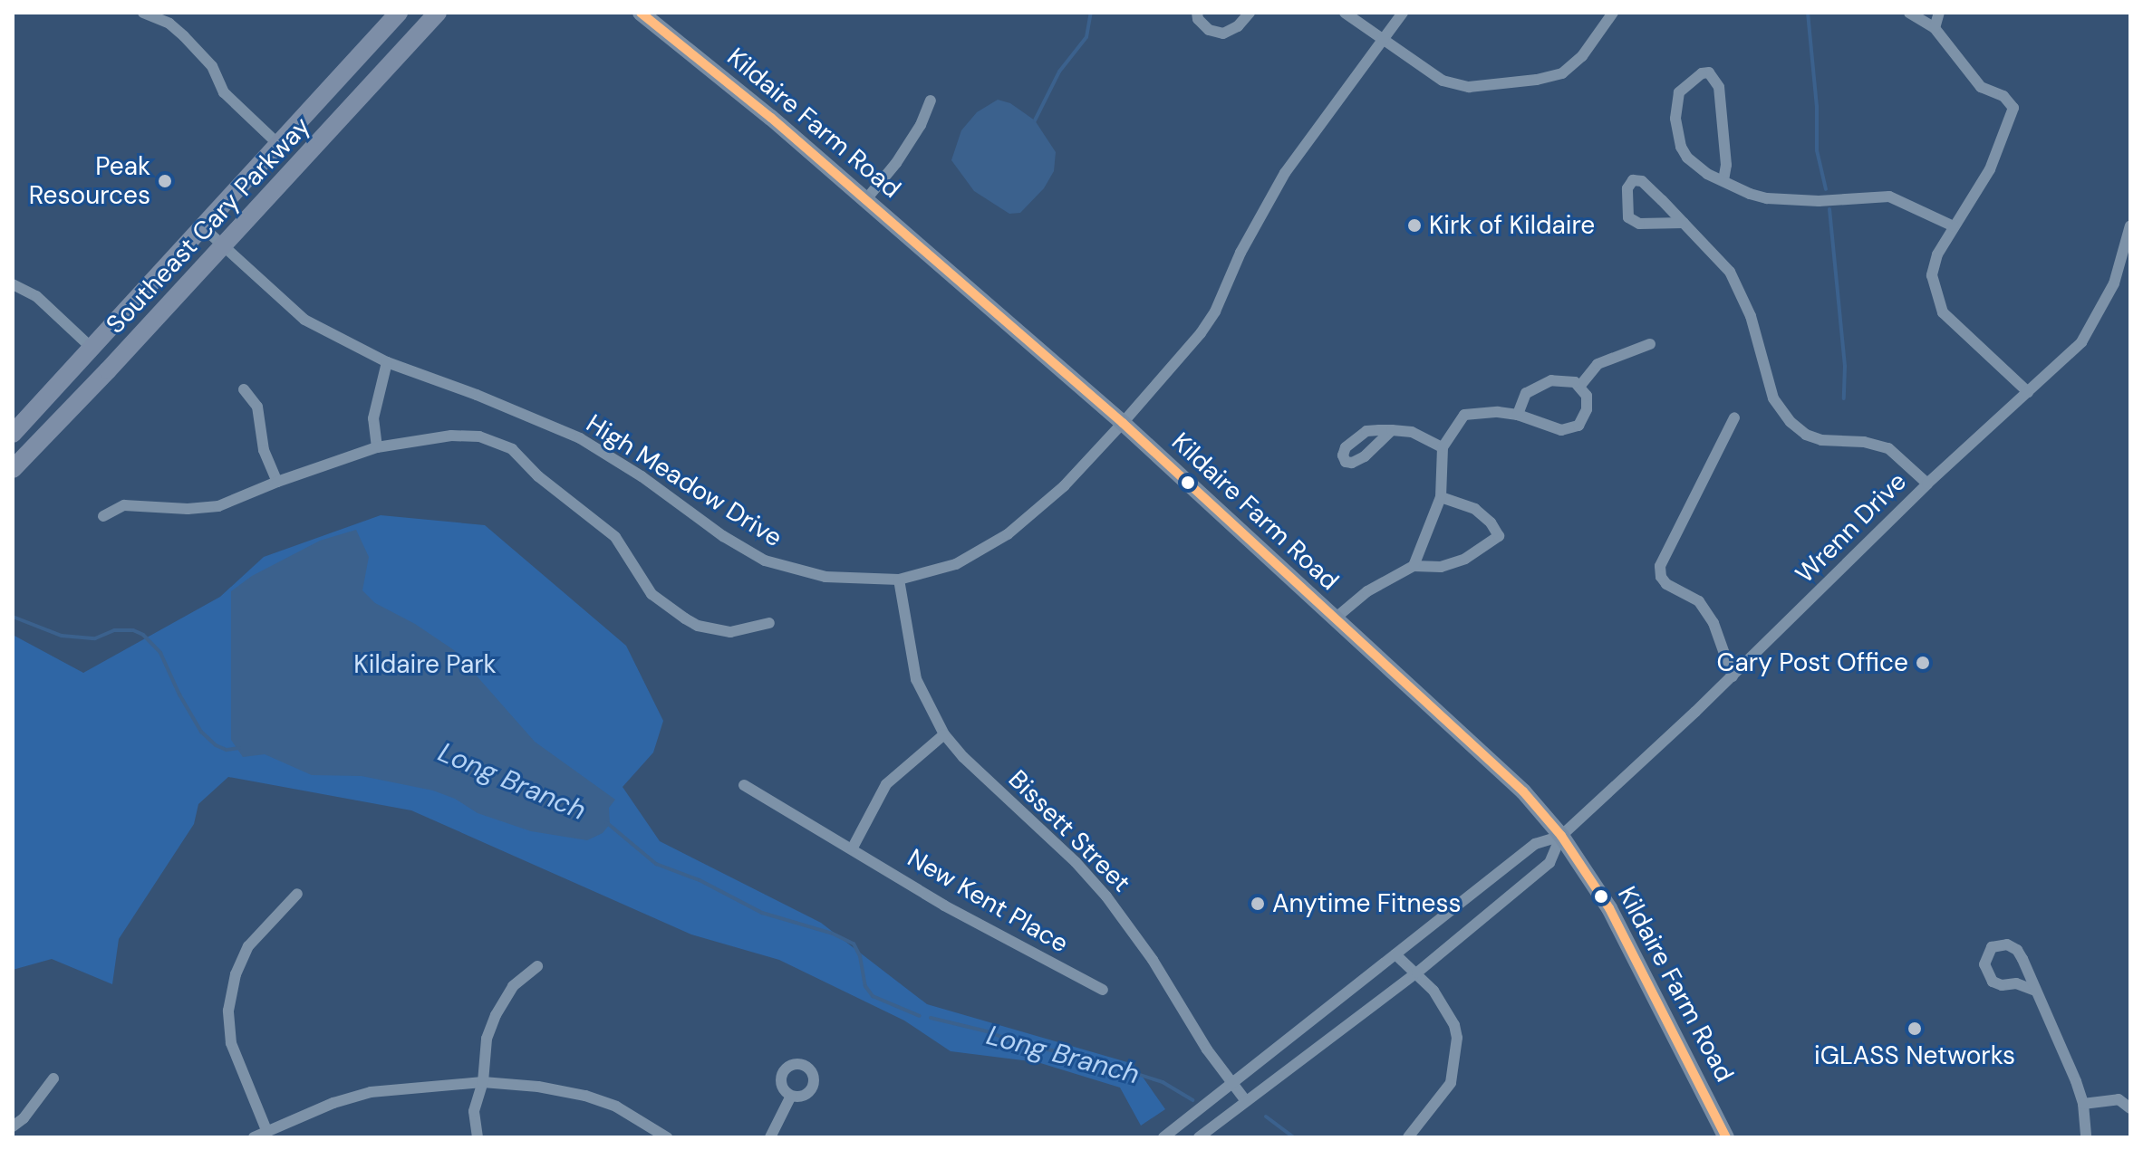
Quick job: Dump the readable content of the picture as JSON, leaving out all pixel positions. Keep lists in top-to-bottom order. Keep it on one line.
{"streets":{"main road":["Kildaire Farm Road","Southeast Cary Parkway"],"street":["High Meadow Drive","Wrenn Drive","Bissett Street","New Kent Place"]},"crossings":[["Kildaire Farm Road","High Meadow Drive"],["Kildaire Farm Road","Wrenn Drive"],["Southeast Cary Parkway","High Meadow Drive"],["High Meadow Drive","Bissett Street"]],"water":["Long Branch"],"parks":["Kildaire Park"],"places":["Peak Resources","Kirk of Kildaire","Cary Post Office","Anytime Fitness","iGLASS Networks"]}
